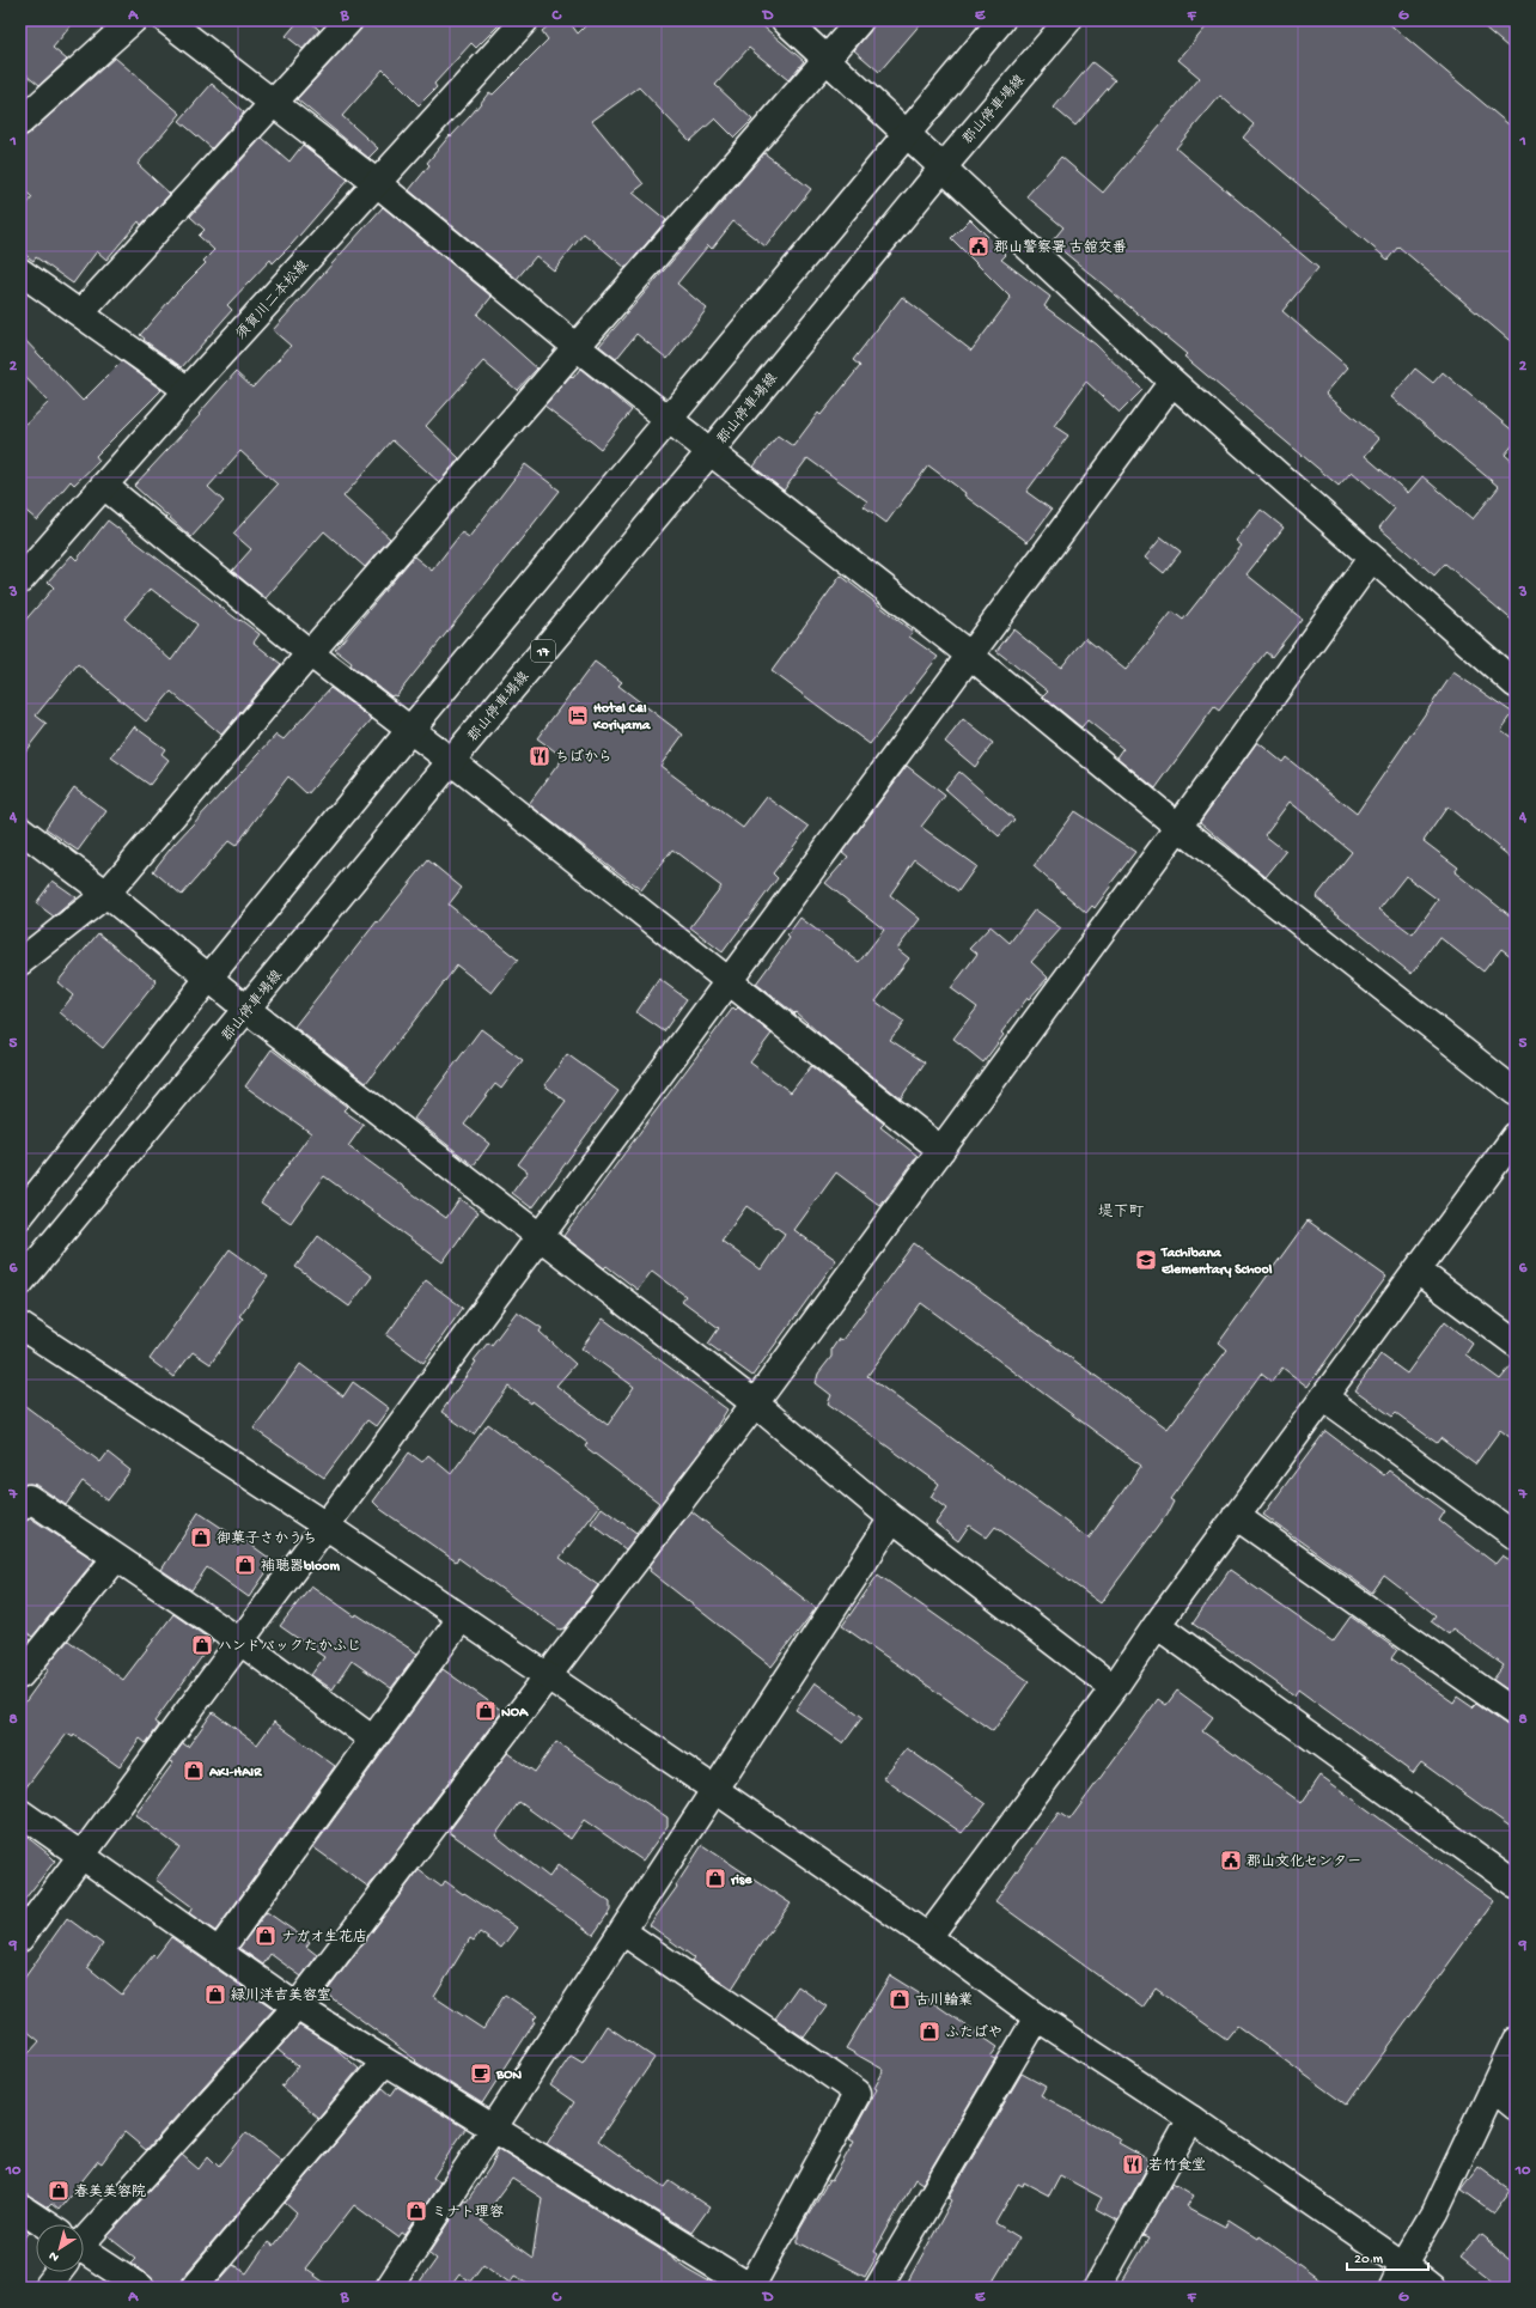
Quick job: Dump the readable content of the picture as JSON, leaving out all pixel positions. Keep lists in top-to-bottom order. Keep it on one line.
{"streets":{"street":["郡山停車場線","須賀川二本松線","17"]},"districts":["堤下町"],"places":{"public building":["郡山警察署 古舘交番","郡山文化センター"],"hotel":["Hotel C&I Koriyama"],"restaurant":["ちばから","若竹食堂"],"school or university":["Tachibana Elementary School"],"shop":["御菓子さかうち","補聴器bloom","ハンドバックたかふじ","NOA","AKI-HAIR","rise","ナガオ生花店","緑川洋吉美容室","古川輪業","ふたばや","春美美容院","ミナト理容"],"cafe":["BON"]},"scale_bar":"20 m","north":"bottom left","grid":{"columns":["A","B","C","D","E","F","G"],"rows":["1","2","3","4","5","6","7","8","9","10"]}}
